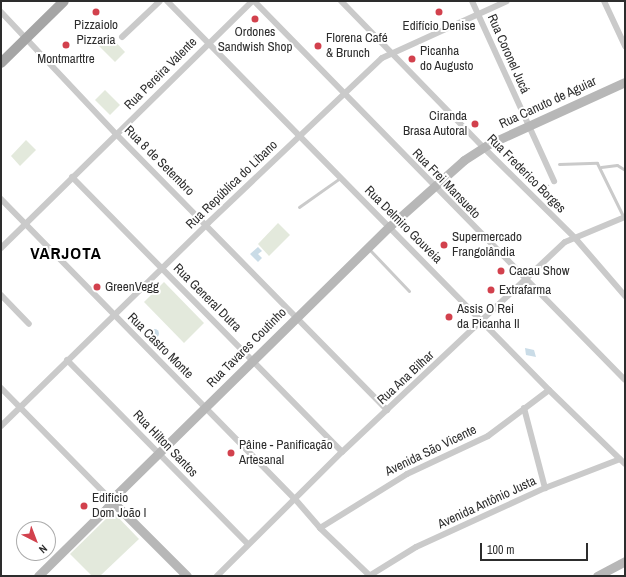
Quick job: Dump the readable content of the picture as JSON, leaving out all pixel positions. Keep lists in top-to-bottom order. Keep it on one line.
{"streets":{"street":["Rua Coronel Jucá","Rua Pereira Valente","Rua Canuto de Aguiar","Rua 8 de Setembro","Rua Frederico Borges","Rua Frei Mansueto","Rua República do Líbano","Rua Delmiro Gouveia","Rua General Dutra","Rua Castro Monte","Rua Tavares Coutinho","Rua Ana Bilhar","Rua Hilton Santos","Avenida São Vicente","Avenida Antônio Justa"]},"crossings":[["Rua Coronel Jucá","Rua Canuto de Aguiar"],["Rua Coronel Jucá","Rua República do Líbano"],["Rua Pereira Valente","Rua 8 de Setembro"],["Rua Pereira Valente","Rua Frei Mansueto"],["Rua Pereira Valente","Rua Delmiro Gouveia"],["Rua Pereira Valente","Rua General Dutra"],["Rua Pereira Valente","Rua Castro Monte"],["Rua Canuto de Aguiar","Rua Frederico Borges"],["Rua Canuto de Aguiar","Rua Tavares Coutinho"],["Rua 8 de Setembro","Rua República do Líbano"],["Rua 8 de Setembro","Rua Tavares Coutinho"],["Rua 8 de Setembro","Rua Ana Bilhar"],["Rua Frederico Borges","Rua República do Líbano"],["Rua Frederico Borges","Rua Tavares Coutinho"],["Rua Frederico Borges","Rua Ana Bilhar"],["Rua Frei Mansueto","Rua República do Líbano"],["Rua Frei Mansueto","Rua Tavares Coutinho"],["Rua Frei Mansueto","Rua Ana Bilhar"],["Rua República do Líbano","Rua Delmiro Gouveia"],["Rua República do Líbano","Rua General Dutra"],["Rua República do Líbano","Rua Castro Monte"],["Rua República do Líbano","Rua Hilton Santos"],["Rua Delmiro Gouveia","Rua Tavares Coutinho"],["Rua Delmiro Gouveia","Rua Ana Bilhar"],["Rua Delmiro Gouveia","Avenida São Vicente"],["Rua Delmiro Gouveia","Avenida Antônio Justa"],["Rua General Dutra","Rua Tavares Coutinho"],["Rua General Dutra","Rua Ana Bilhar"],["Rua Castro Monte","Rua Tavares Coutinho"],["Rua Castro Monte","Rua Ana Bilhar"],["Rua Castro Monte","Avenida São Vicente"],["Rua Castro Monte","Avenida Antônio Justa"],["Rua Tavares Coutinho","Rua Hilton Santos"],["Rua Ana Bilhar","Rua Hilton Santos"]],"districts":["VARJOTA"],"places":["Pizzaiolo Pizzaria","Edifício Denise","Ordones Sandwish Shop","Montmarttre","Florena Café & Brunch","Picanha do Augusto","Ciranda Brasa Autoral","Supermercado Frangolândia","Cacau Show","GreenVegg","Extrafarma","Assis O Rei da Picanha II","Pâine - Panificação Artesanal","Edifício Dom João I"],"scale_bar":"100 m","north":"bottom right"}
